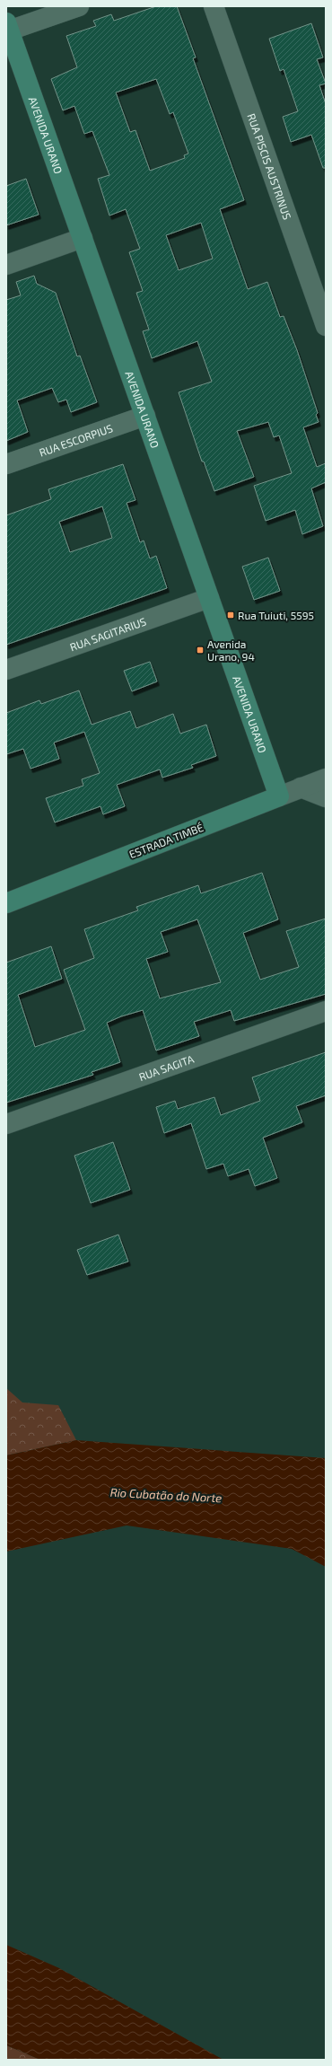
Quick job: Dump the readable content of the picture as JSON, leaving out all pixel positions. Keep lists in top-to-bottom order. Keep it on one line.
{"streets":{"street":["AVENIDA URANO","RUA PISCIS AUSTRINUS","RUA ESCORPIUS","RUA SAGITARIUS","ESTRADA TIMBÉ","RUA SAGITA"]},"crossings":[["AVENIDA URANO","RUA ESCORPIUS"],["AVENIDA URANO","RUA SAGITARIUS"],["AVENIDA URANO","ESTRADA TIMBÉ"]],"water":["Rio Cubatão do Norte"],"places":{"transit":["Rua Tuiuti, 5595","Avenida Urano, 94"]}}
